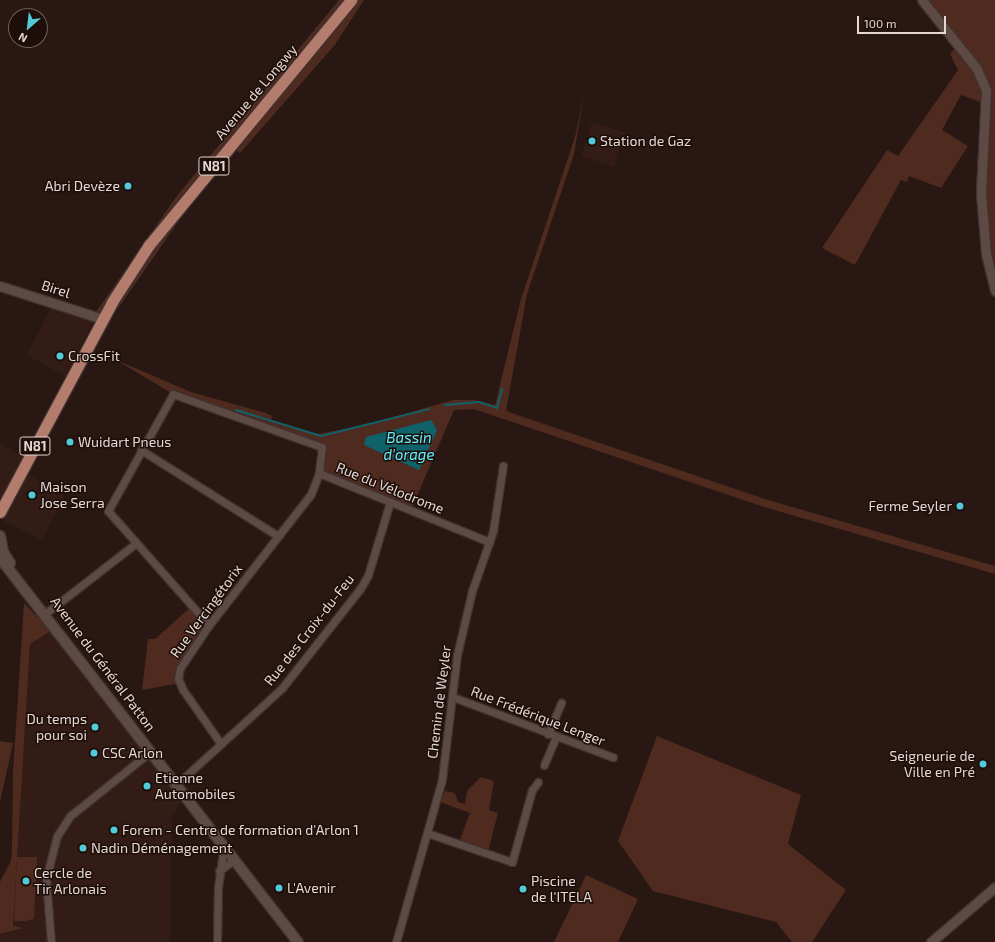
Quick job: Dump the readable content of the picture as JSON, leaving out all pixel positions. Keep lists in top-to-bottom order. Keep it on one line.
{"streets":{"main road":["Avenue de Longwy","N81","Avenue du Général Patton"],"street":["Birel","Rue du Vélodrome","Rue Vercingétorix","Rue des Croix-du-Feu","Chemin de Weyler","Rue Frédérique Lenger"]},"crossings":[["Avenue de Longwy","Birel"],["Rue du Vélodrome","Rue Vercingétorix"],["Rue du Vélodrome","Rue des Croix-du-Feu"],["Rue du Vélodrome","Chemin de Weyler"],["Rue Vercingétorix","Rue des Croix-du-Feu"],["Rue des Croix-du-Feu","Avenue du Général Patton"],["Chemin de Weyler","Rue Frédérique Lenger"]],"water":["Bassin d'orage"],"places":["Station de Gaz","Abri Devèze","CrossFit","Wuidart Pneus","Maison Jose Serra","Ferme Seyler","Du temps pour soi","CSC Arlon","Seigneurie de Ville en Pré","Etienne Automobiles","Forem - Centre de formation d'Arlon 1","Nadin Déménagement","Cercle de Tir Arlonais","L'Avenir","Piscine de l'ITELA"],"scale_bar":"100 m","north":"bottom left"}
